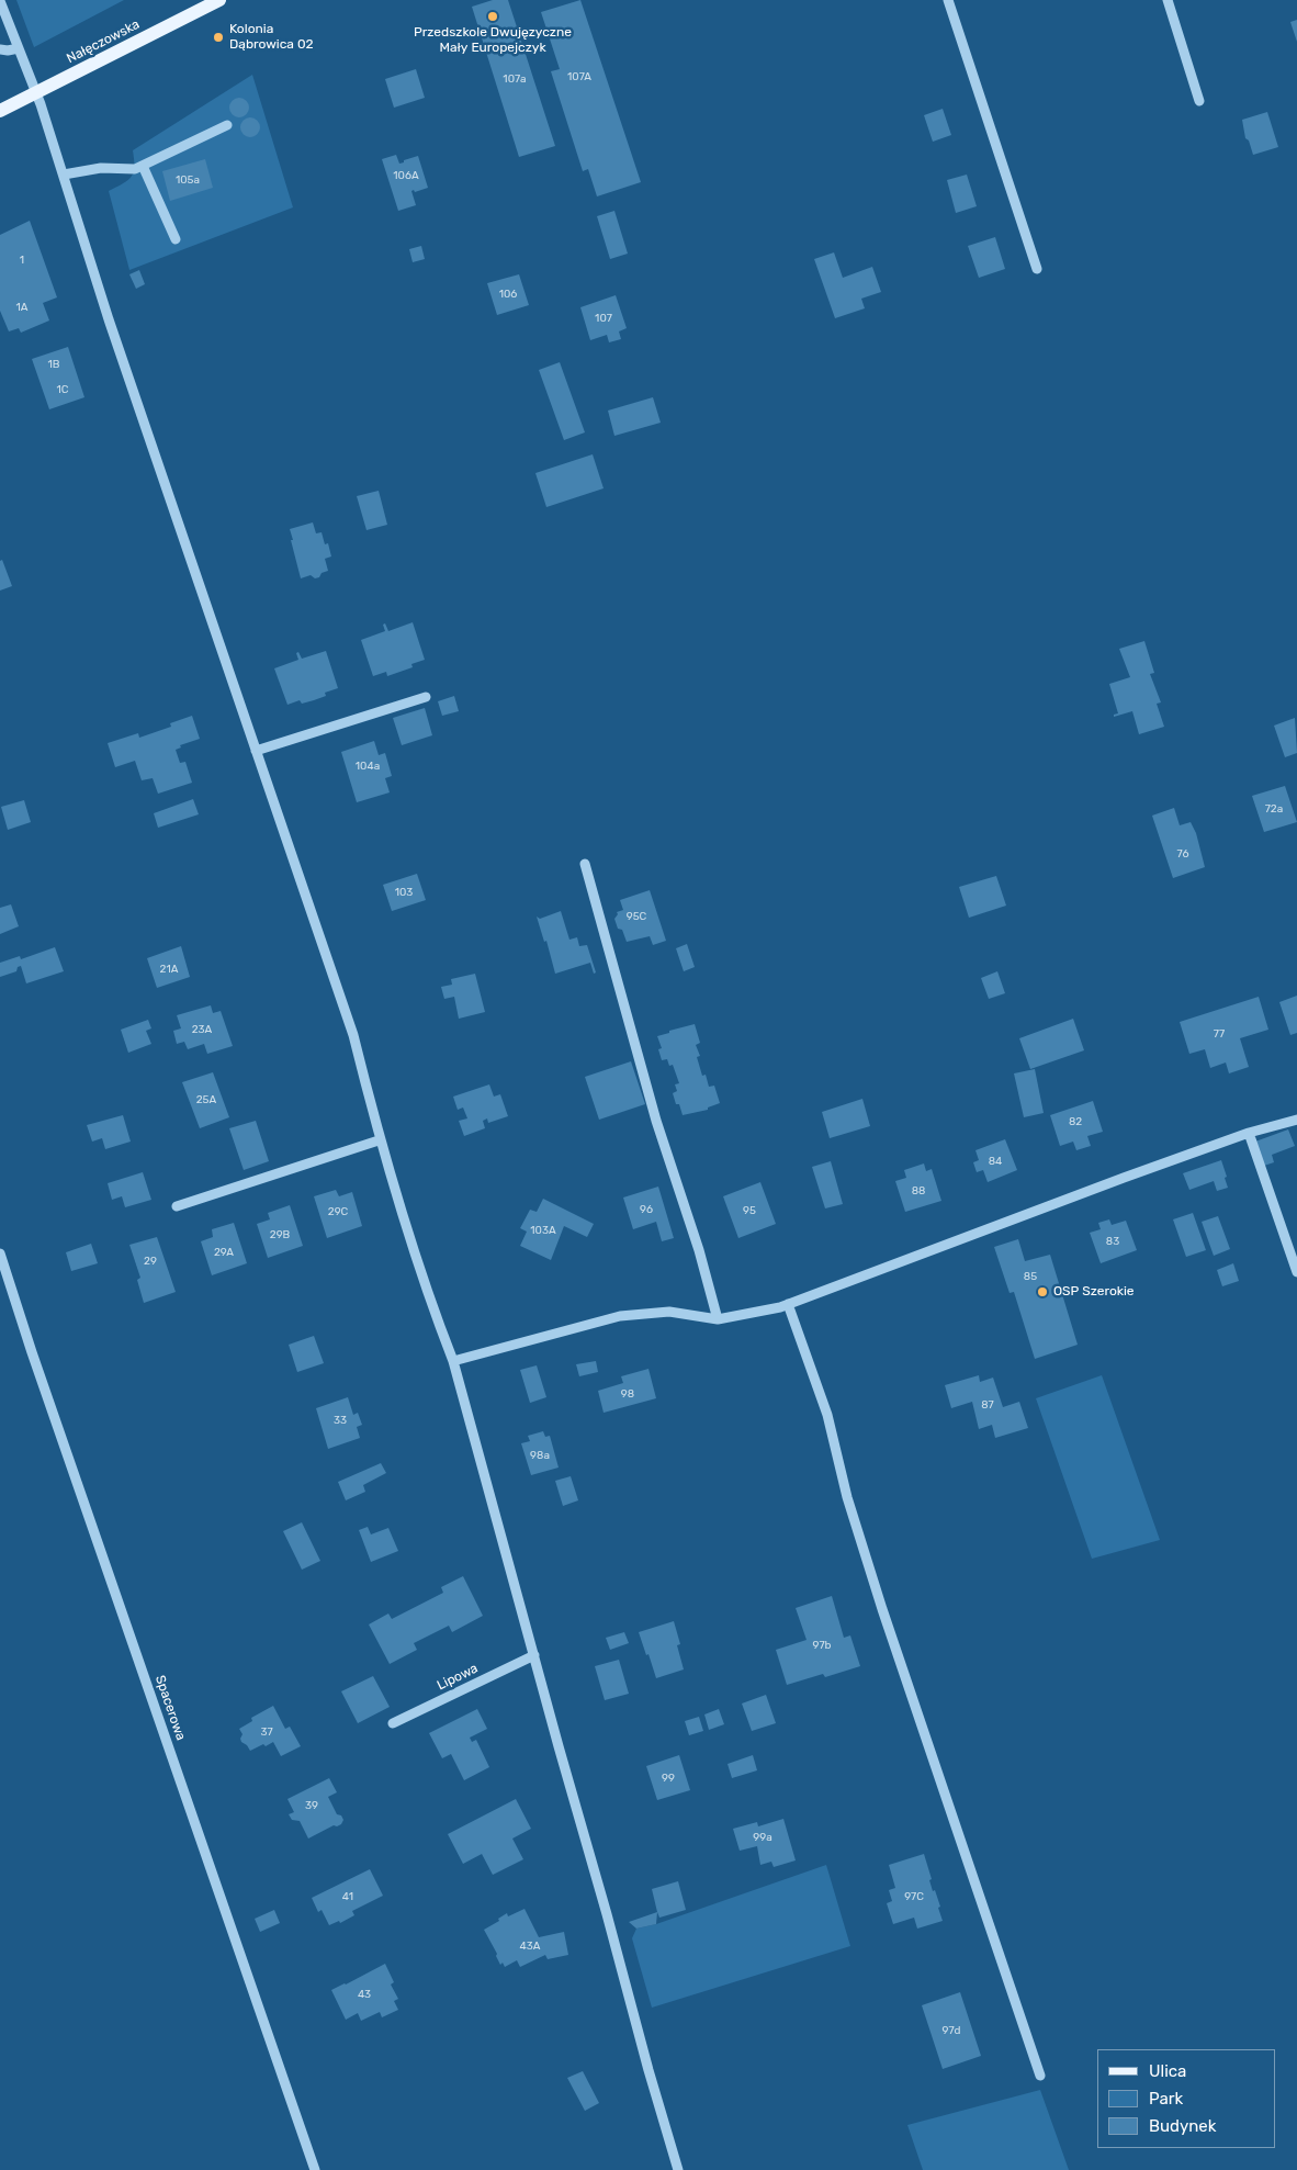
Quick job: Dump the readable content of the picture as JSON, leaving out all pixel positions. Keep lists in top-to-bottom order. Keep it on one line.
{"streets":{"main road":["Nałęczowska"],"street":["Lipowa","Spacerowa"]},"places":["Przedszkole Dwujęzyczne Mały Europejczyk","Kolonia Dąbrowica 02","OSP Szerokie"],"house_numbers":["107A","107a","106A","105a","1","106","1A","107","1B","1C","104a","72a","76","103","95C","21A","23A","77","25A","82","84","88","96","95","29C","103A","29B","83","29A","29","85","98","87","33","98a","97b","37","99","39","99a","41","97C","43A","43","97d"],"legend":["Ulica","Park","Budynek"]}
